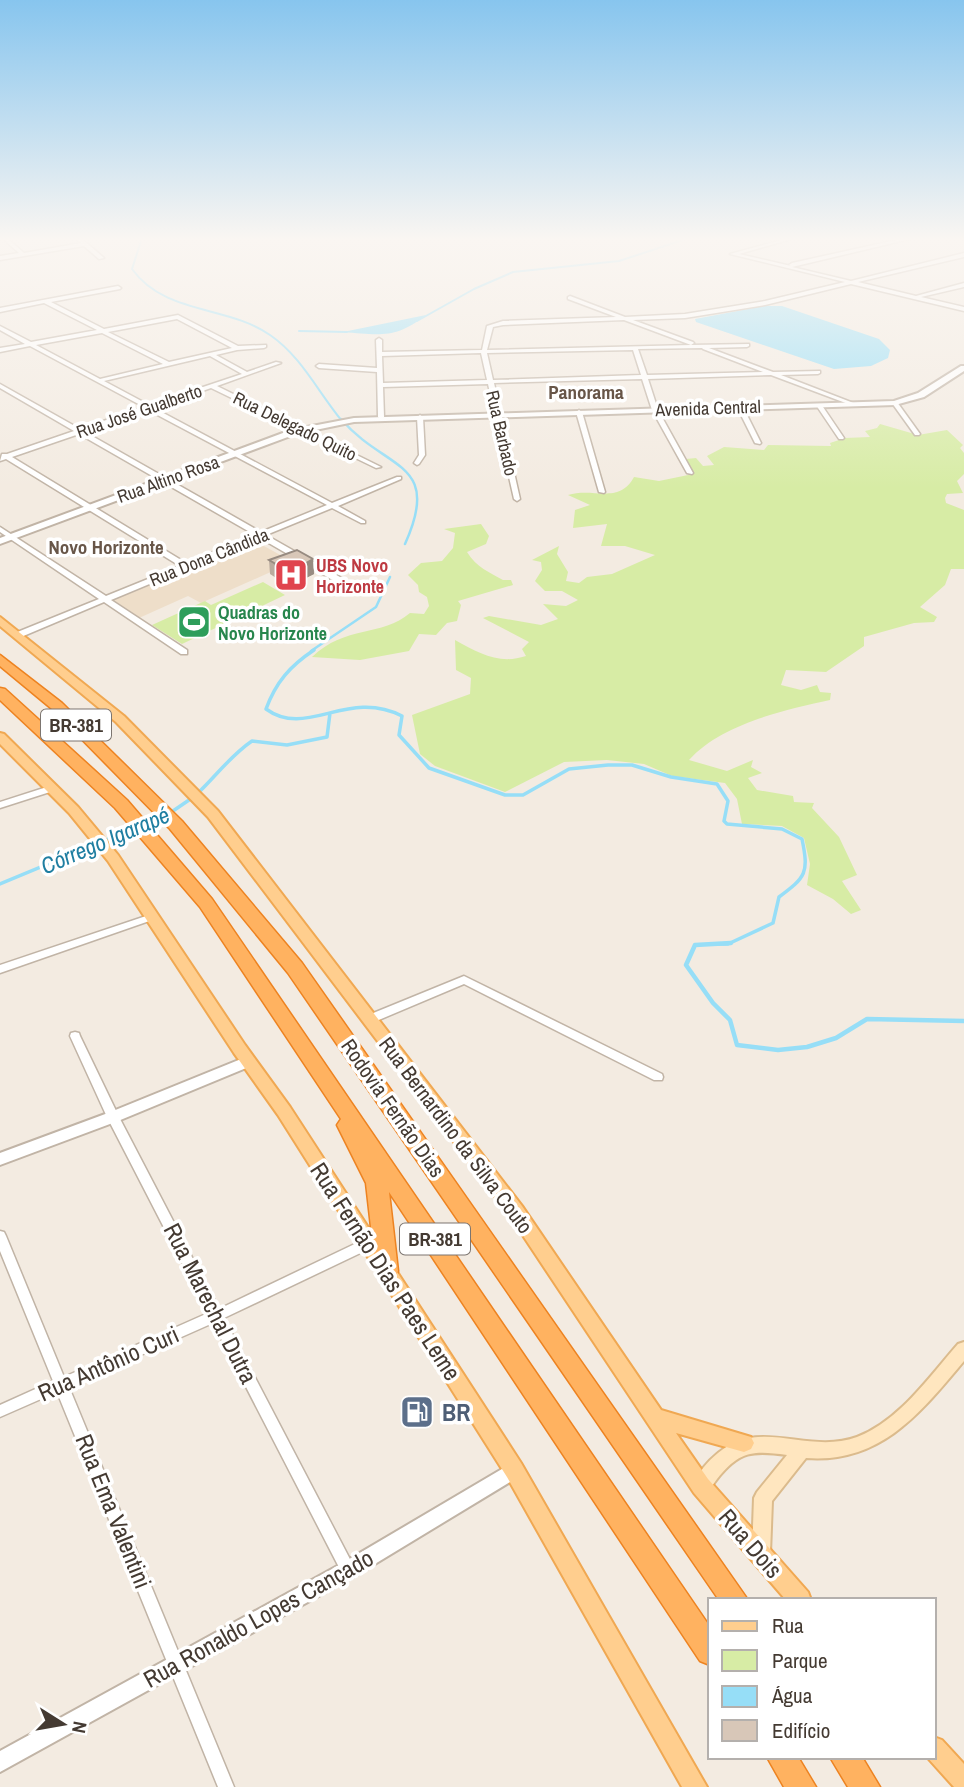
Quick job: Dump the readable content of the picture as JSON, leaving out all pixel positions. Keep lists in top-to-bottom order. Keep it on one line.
{"streets":{"highway":["BR-381","Rodovia Fernão Dias"],"main road":["Rua Bernardino da Silva Couto","Rua Fernão Dias Paes Leme","Rua Dois"],"street":["Avenida Central","Rua José Gualberto","Rua Delegado Quito","Rua Barbado","Rua Altino Rosa","Rua Dona Cândida","Rua Marechal Dutra","Rua Antônio Curi","Rua Ema Valentini","Rua Ronaldo Lopes Cançado"]},"crossings":[["Avenida Central","Rua Barbado"],["Avenida Central","Rua Altino Rosa"],["Rua José Gualberto","Rua Delegado Quito"],["Rua Delegado Quito","Rua Altino Rosa"],["Rua Dona Cândida","Rua Bernardino da Silva Couto"],["Rua Bernardino da Silva Couto","Rua Dois"],["Rua Fernão Dias Paes Leme","Rua Antônio Curi"],["Rua Fernão Dias Paes Leme","Rua Ronaldo Lopes Cançado"],["Rua Marechal Dutra","Rua Antônio Curi"],["Rua Marechal Dutra","Rua Ronaldo Lopes Cançado"],["Rua Antônio Curi","Rua Ema Valentini"],["Rua Ema Valentini","Rua Ronaldo Lopes Cançado"]],"districts":["Panorama","Novo Horizonte"],"water":["Córrego Igarapé"],"places":{"hospital":["UBS Novo Horizonte"],"sports":["Quadras do Novo Horizonte"],"fuel station":["BR"]},"legend":["Rua","Parque","Água","Edifício"],"north":"right"}
